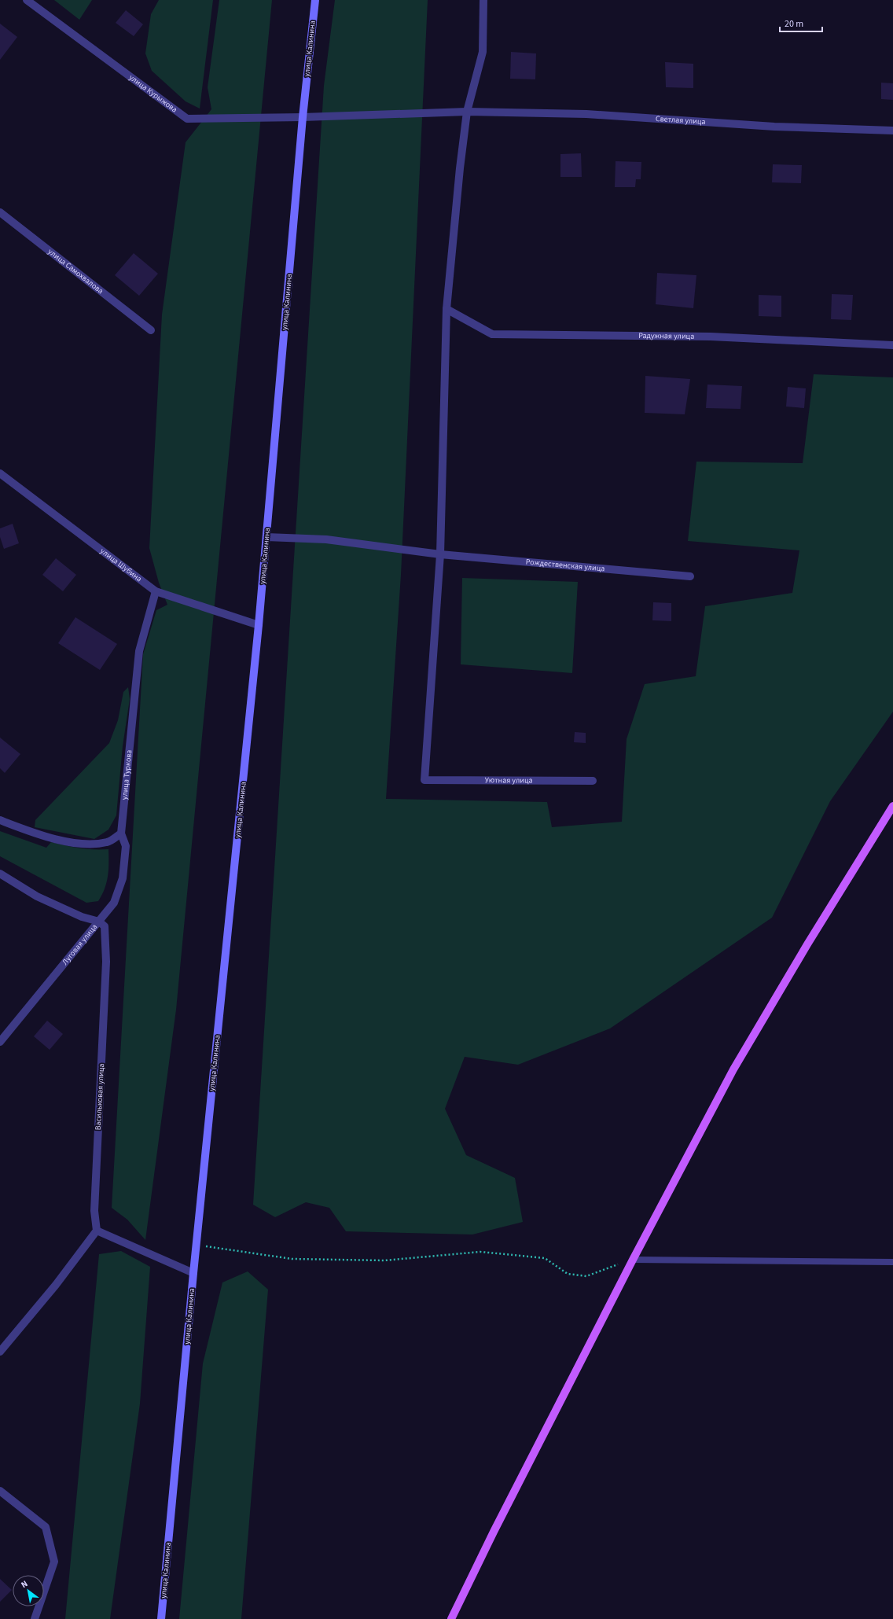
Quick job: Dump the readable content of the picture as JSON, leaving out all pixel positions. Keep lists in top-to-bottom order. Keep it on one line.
{"streets":{"main road":["улица Калинина"],"street":["улица Курыжова","Светлая улица","улица Самохвалова","Радужная улица","улица Шубина","Рождественская улица","улица Туркова","Уютная улица","Луговая улица","Васильковая улица"]},"crossings":[["улица Калинина","улица Курыжова"],["улица Калинина","улица Шубина"],["улица Калинина","Рождественская улица"],["улица Курыжова","Светлая улица"],["улица Шубина","улица Туркова"],["Рождественская улица","Уютная улица"],["улица Туркова","Луговая улица"],["Луговая улица","Васильковая улица"]],"scale_bar":"20 m","north":"top left"}
